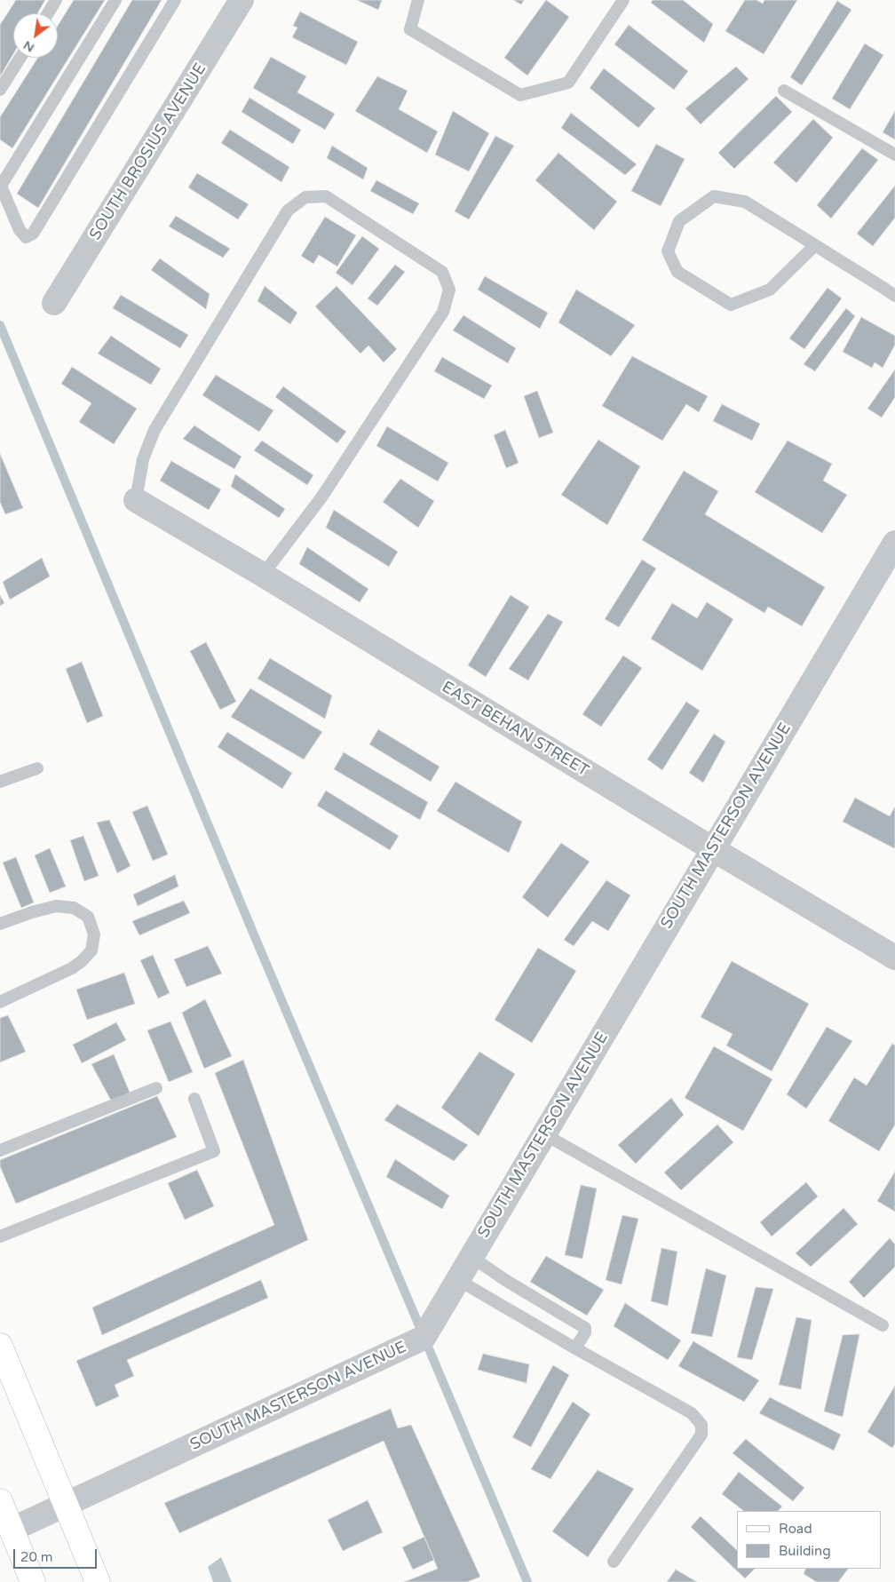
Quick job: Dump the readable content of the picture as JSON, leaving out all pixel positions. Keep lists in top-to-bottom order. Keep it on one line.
{"streets":{"street":["SOUTH BROSIUS AVENUE","EAST BEHAN STREET","SOUTH MASTERSON AVENUE"]},"crossings":[["EAST BEHAN STREET","SOUTH MASTERSON AVENUE"]],"legend":["Road","Building"],"scale_bar":"20 m","north":"bottom left"}
